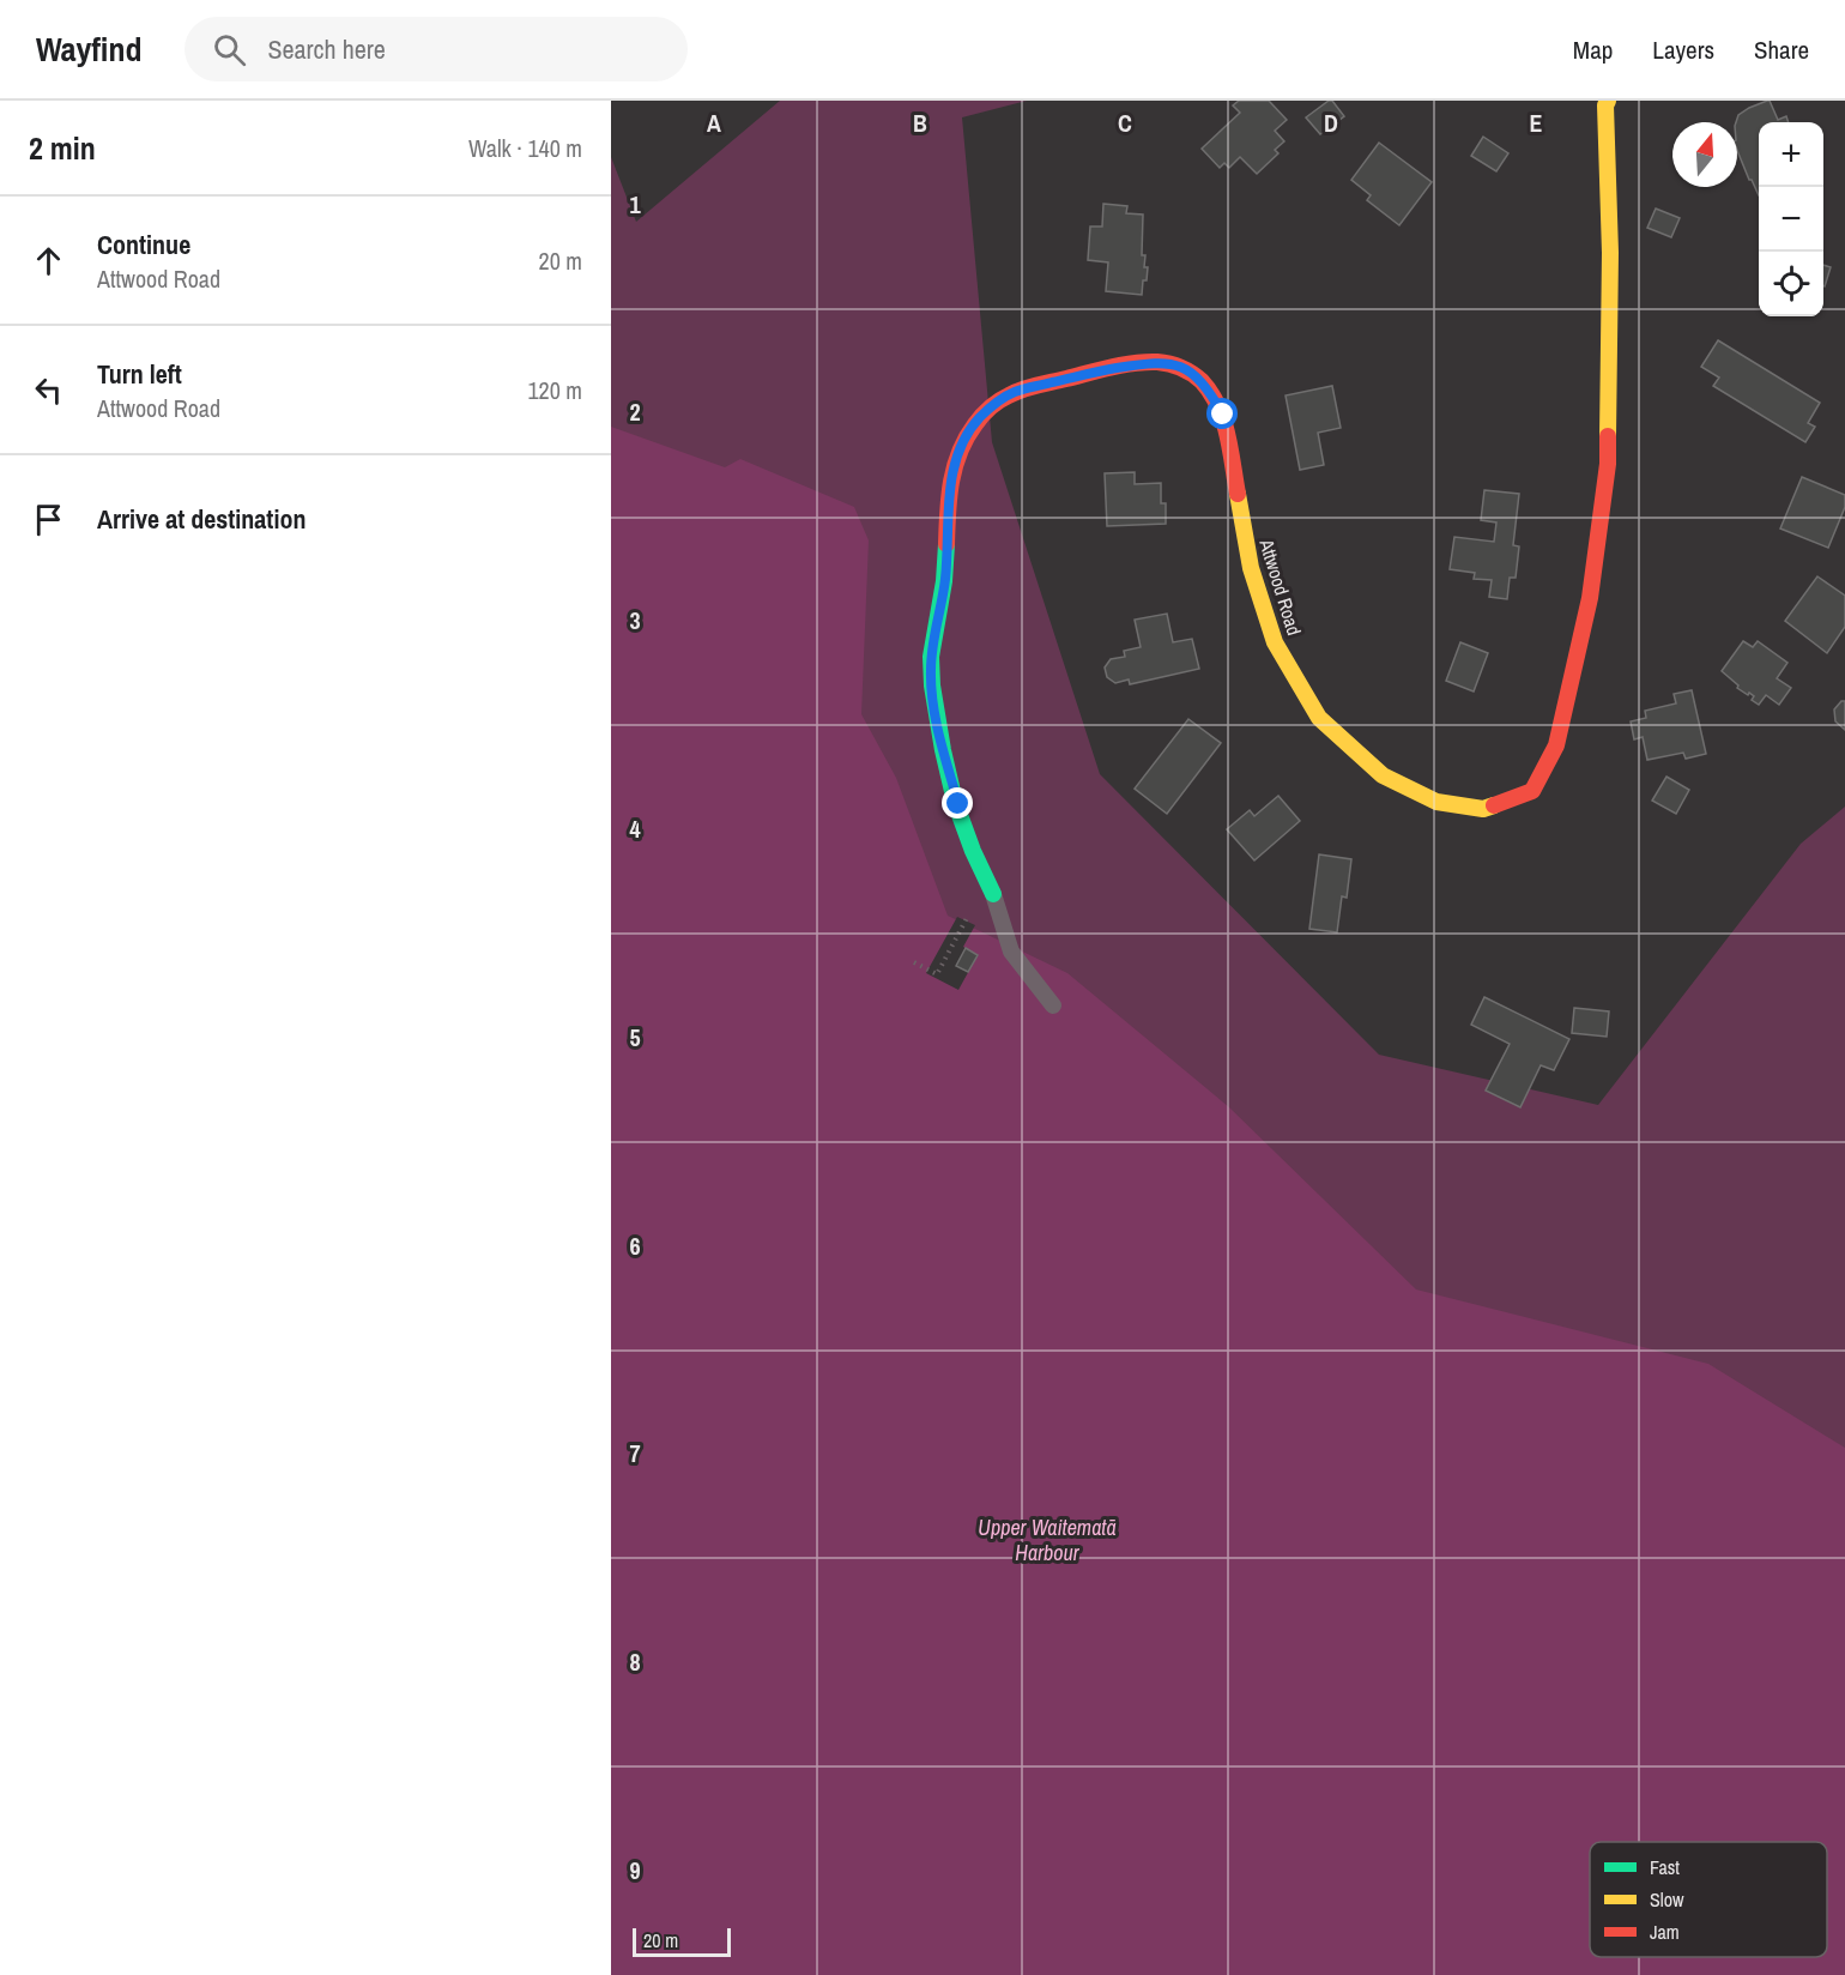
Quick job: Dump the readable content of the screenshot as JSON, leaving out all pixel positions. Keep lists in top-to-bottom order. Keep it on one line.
{"streets":{"street":["Attwood Road"]},"water":["Upper Waitematā Harbour"],"legend":["Fast","Slow","Jam"],"scale_bar":"20 m","north":"top","page":{"header":"Wayfind","search":"Search here","nav":["Map","Layers","Share"],"heading":["2 min","Walk · 140 m"],"map_buttons":["+","−"],"list":[["Continue","Attwood Road","20 m"],["Turn left","Attwood Road","120 m"],"Arrive at destination"],"scale":"20 m"},"grid":{"columns":["A","B","C","D","E"],"rows":["1","2","3","4","5","6","7","8","9"]}}
